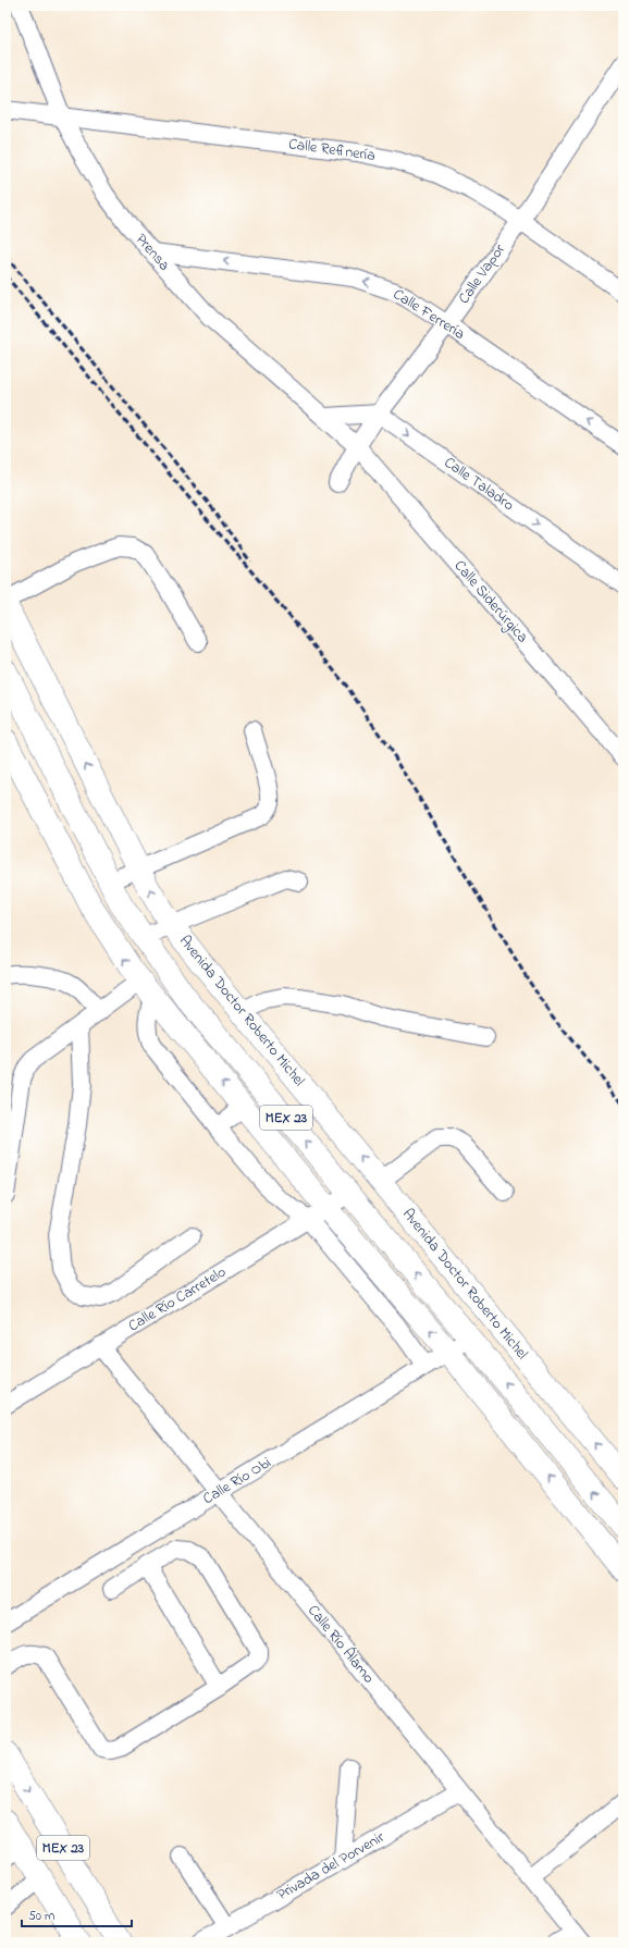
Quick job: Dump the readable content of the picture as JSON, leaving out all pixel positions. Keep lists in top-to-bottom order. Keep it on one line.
{"streets":{"main road":["Avenida Doctor Roberto Michel","MEX 23"],"street":["Calle Refinería","Prensa","Calle Vapor","Calle Ferrería","Calle Taladro","Calle Siderúrgica","Calle Río Carretelo","Calle Río Obi","Calle Río Álamo","Privada del Porvenir"]},"crossings":[["Calle Refinería","Prensa"],["Calle Refinería","Calle Vapor"],["Prensa","Calle Vapor"],["Prensa","Calle Ferrería"],["Prensa","Calle Siderúrgica"],["Calle Vapor","Calle Ferrería"],["Calle Vapor","Calle Taladro"],["Calle Vapor","Calle Siderúrgica"],["Avenida Doctor Roberto Michel","Calle Río Carretelo"],["Avenida Doctor Roberto Michel","Calle Río Obi"],["Calle Río Carretelo","Calle Río Álamo"],["Calle Río Obi","Calle Río Álamo"],["Calle Río Álamo","Privada del Porvenir"]],"one_way":["Calle Ferrería","Calle Taladro"],"scale_bar":"50 m"}
